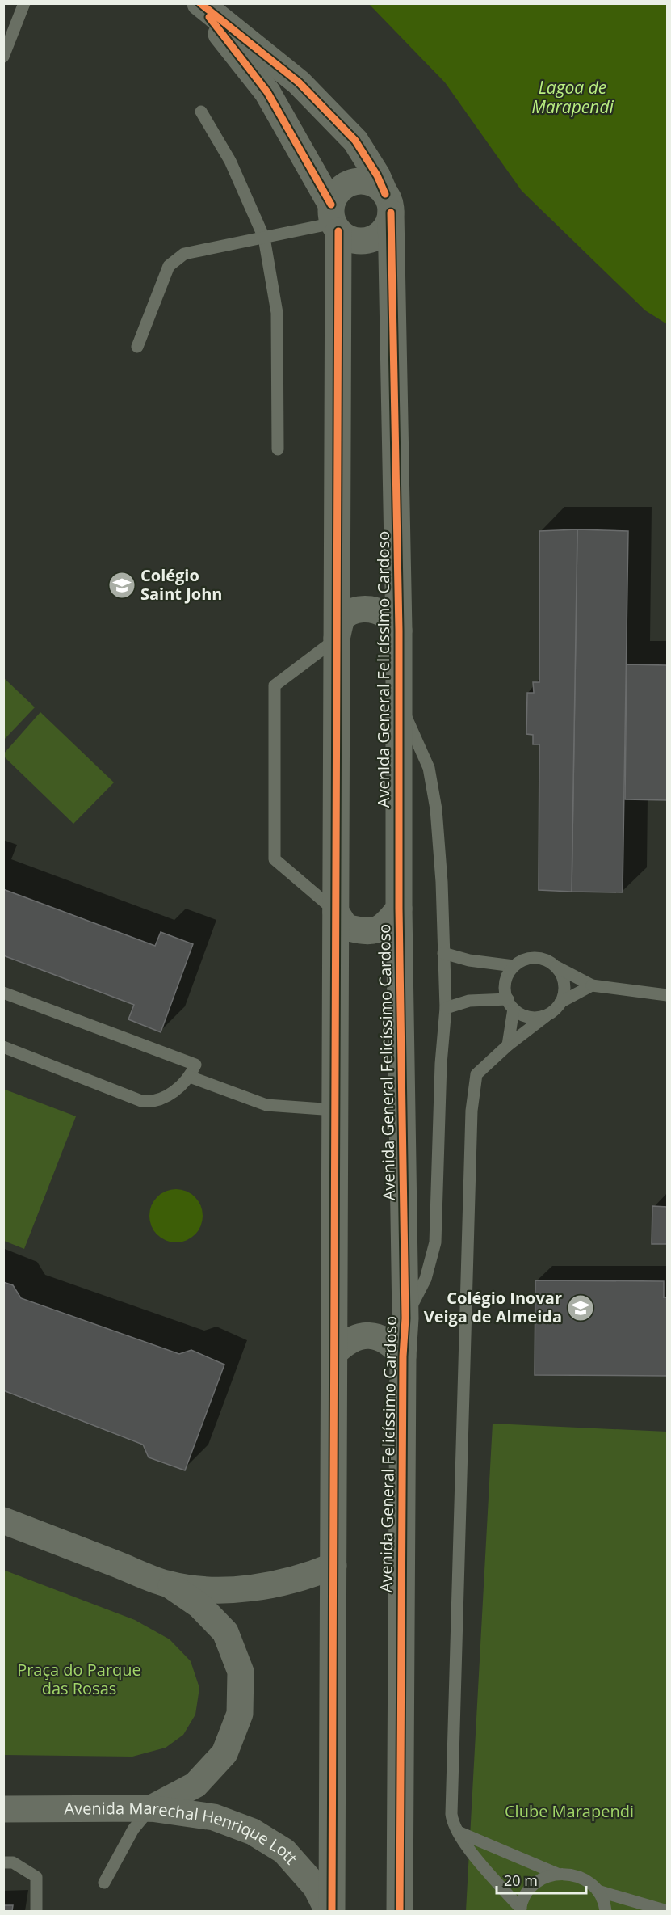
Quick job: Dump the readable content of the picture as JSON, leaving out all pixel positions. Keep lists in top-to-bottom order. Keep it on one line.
{"streets":{"street":["Avenida General Felicíssimo Cardoso","Avenida Marechal Henrique Lott"]},"water":["Lagoa de Marapendi"],"parks":["Praça do Parque das Rosas","Clube Marapendi"],"places":{"school or university":["Colégio Saint John","Colégio Inovar Veiga de Almeida"]},"scale_bar":"20 m"}
